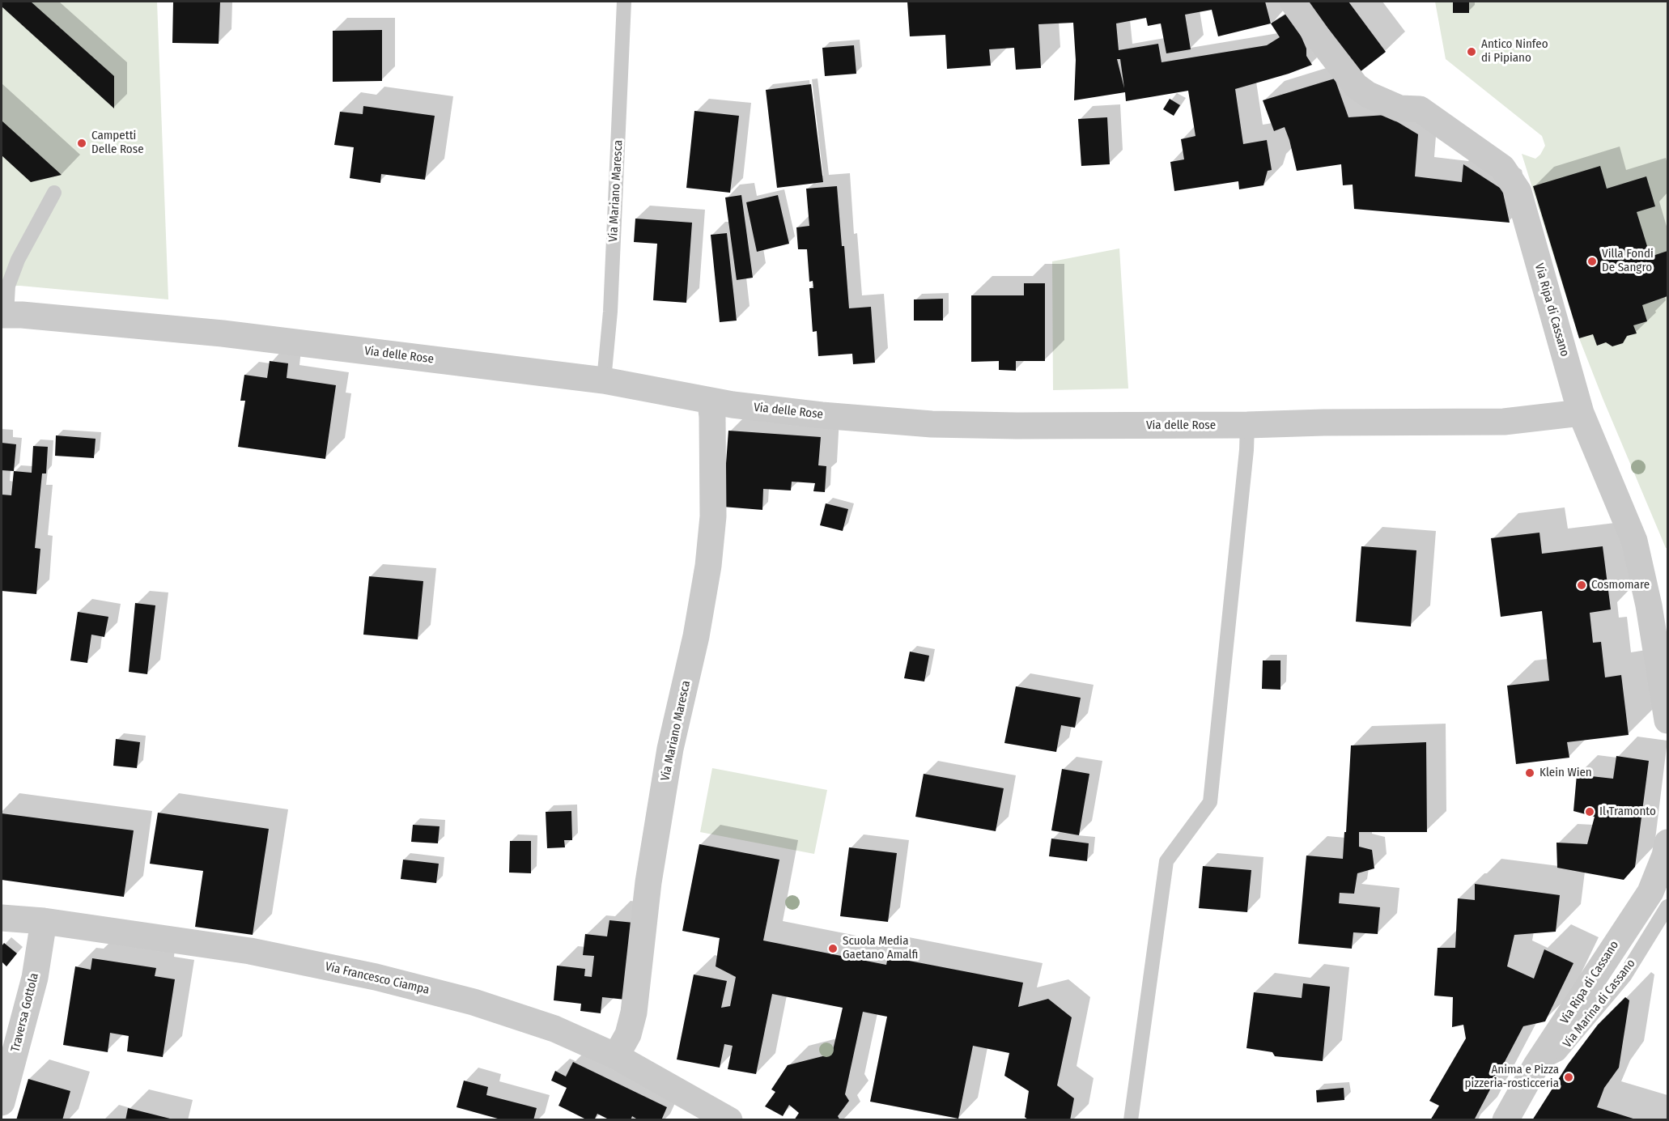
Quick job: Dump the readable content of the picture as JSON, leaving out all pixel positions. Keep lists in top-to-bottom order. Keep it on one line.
{"streets":{"street":["Via Mariano Maresca","Via Ripa di Cassano","Via delle Rose","Via Francesco Ciampa","Traversa Gottola"],"lane":["Via Marina di Cassano"]},"crossings":[["Via Mariano Maresca","Via delle Rose"],["Via Mariano Maresca","Via Francesco Ciampa"],["Via Ripa di Cassano","Via delle Rose"],["Via Ripa di Cassano","Via Marina di Cassano"],["Via Francesco Ciampa","Traversa Gottola"]],"places":["Antico Ninfeo di Pipiano","Campetti Delle Rose","Villa Fondi De Sangro","Cosmomare","Klein Wien","Il Tramonto","Scuola Media Gaetano Amalfi","Anima e Pizza pizzeria-rosticceria"]}
